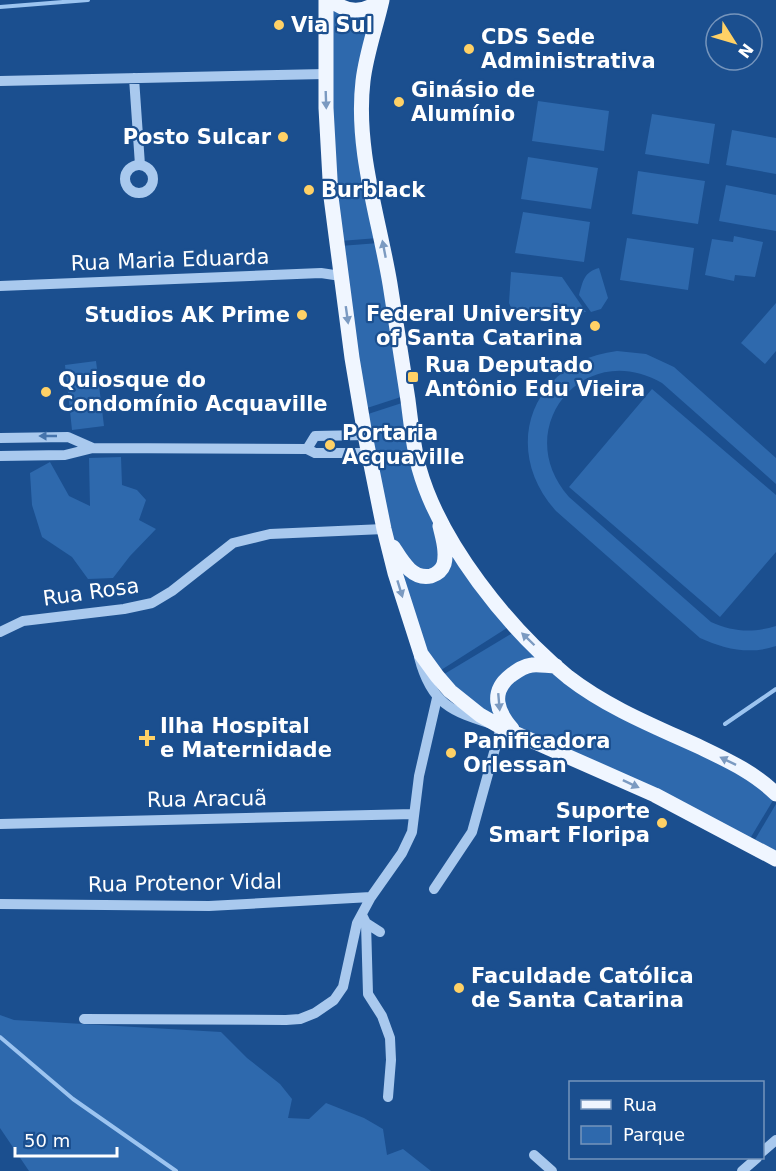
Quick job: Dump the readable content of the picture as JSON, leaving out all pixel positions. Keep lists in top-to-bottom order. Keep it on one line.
{"streets":{"street":["Rua Maria Eduarda","Rua Rosa","Rua Aracuã","Rua Protenor Vidal"]},"places":{"other":["Via Sul","CDS Sede Administrativa","Ginásio de Alumínio","Posto Sulcar","Burblack","Studios AK Prime","Federal University of Santa Catarina","Quiosque do Condomínio Acquaville","Portaria Acquaville","Panificadora Orlessan","Suporte Smart Floripa","Faculdade Católica de Santa Catarina"],"transit":["Rua Deputado Antônio Edu Vieira"],"health":["Ilha Hospital e Maternidade"]},"legend":["Rua","Parque"],"scale_bar":"50 m","north":"bottom right"}
